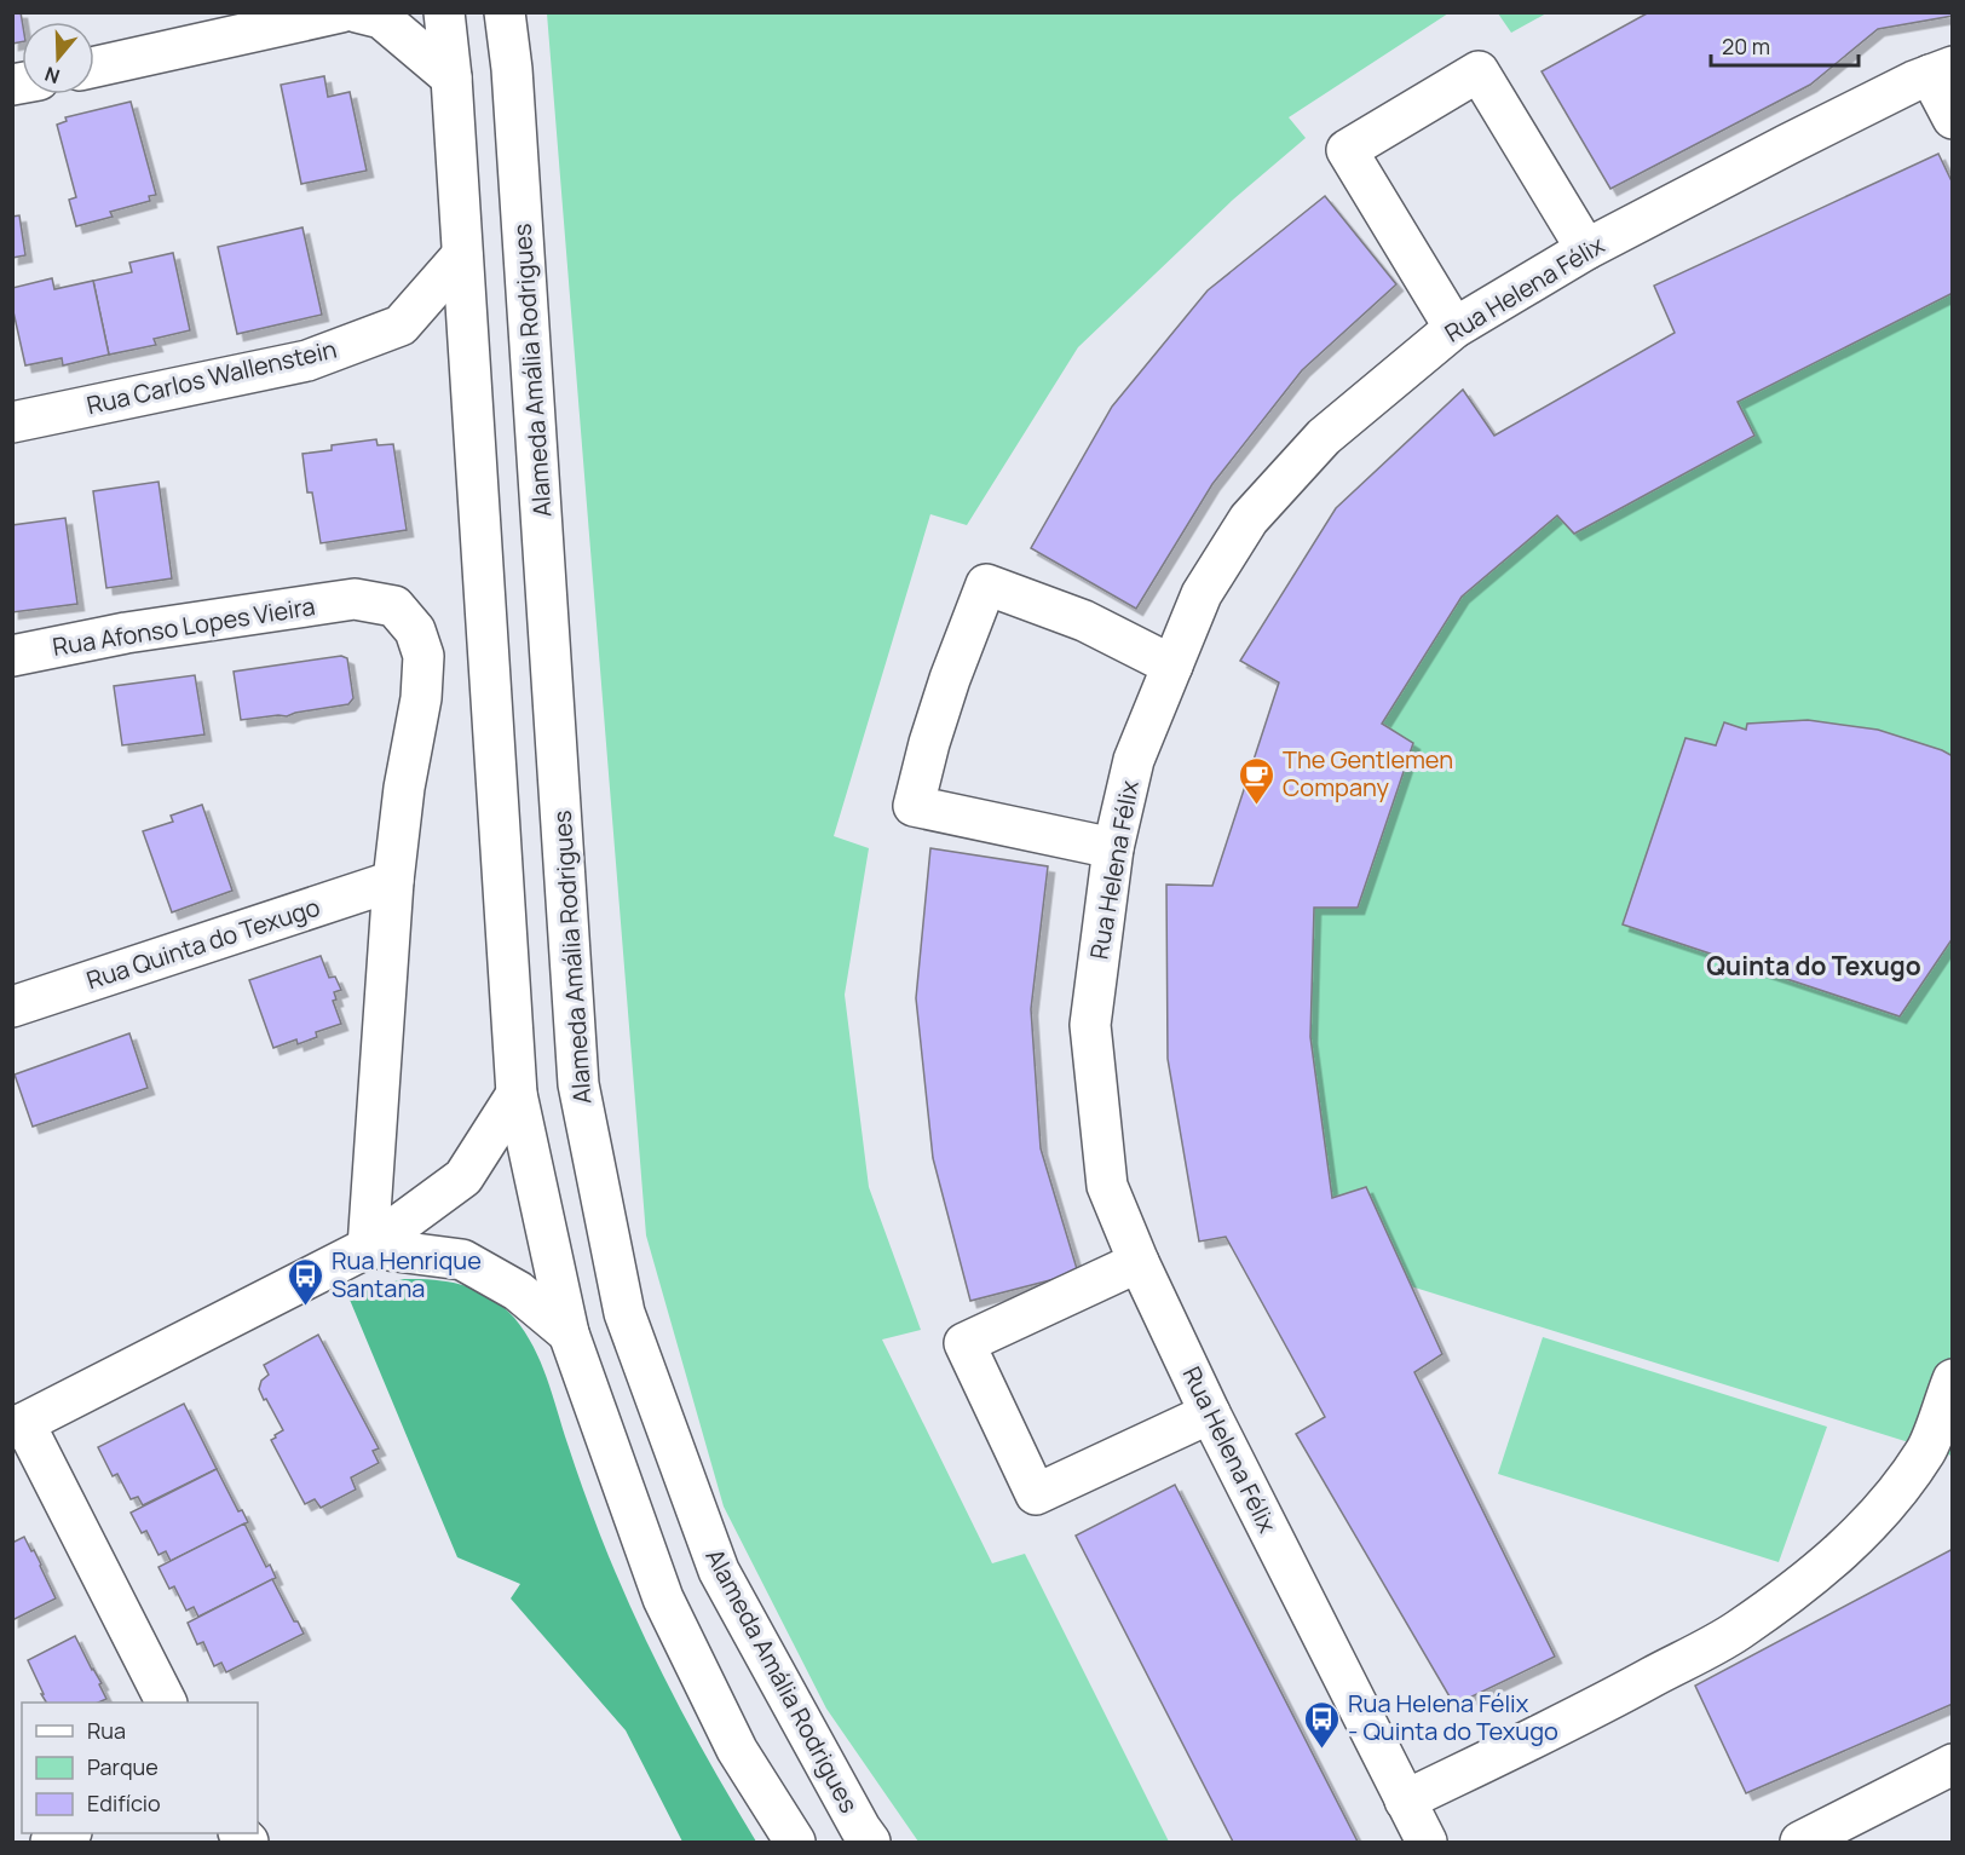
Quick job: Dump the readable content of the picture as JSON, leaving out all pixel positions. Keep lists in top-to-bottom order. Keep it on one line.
{"streets":{"street":["Rua Helena Félix","Alameda Amália Rodrigues","Rua Carlos Wallenstein","Rua Afonso Lopes Vieira","Rua Quinta do Texugo"]},"crossings":[["Rua Afonso Lopes Vieira","Rua Quinta do Texugo"]],"districts":["Quinta do Texugo"],"places":{"cafe":["The Gentlemen Company"],"bus stop":["Rua Henrique Santana","Rua Helena Félix - Quinta do Texugo"]},"legend":["Rua","Parque","Edifício"],"scale_bar":"20 m","north":"bottom"}
